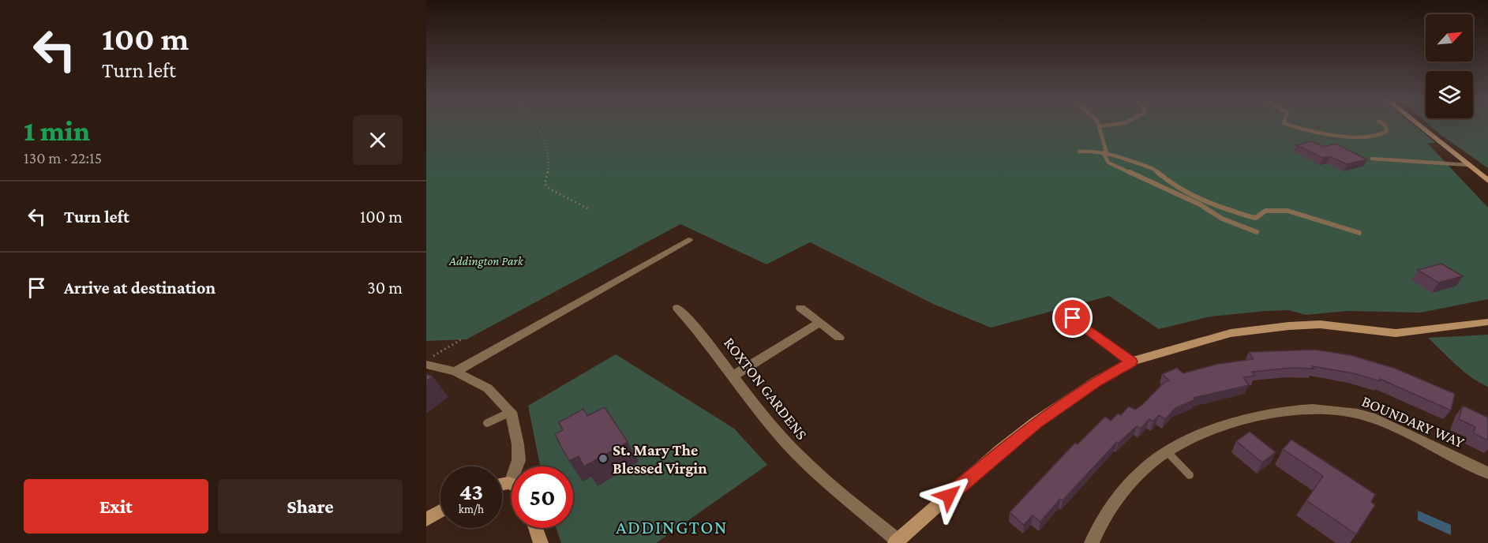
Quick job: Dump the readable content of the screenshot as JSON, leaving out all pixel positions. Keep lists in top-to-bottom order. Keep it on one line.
{"streets":{"street":["ROXTON GARDENS","BOUNDARY WAY"]},"districts":["ADDINGTON"],"parks":["Addington Park"],"places":["St. Mary The Blessed Virgin"],"north":"top right","page":{"turn":["100 m","Turn left"],"heading":["1 min","130 m · 22:15"],"list":[{"name":"Turn left","value":"100 m"},{"name":"Arrive at destination","value":"30 m"}],"speed":"43 km/h","limit":"50","buttons":["Exit","Share"]}}
